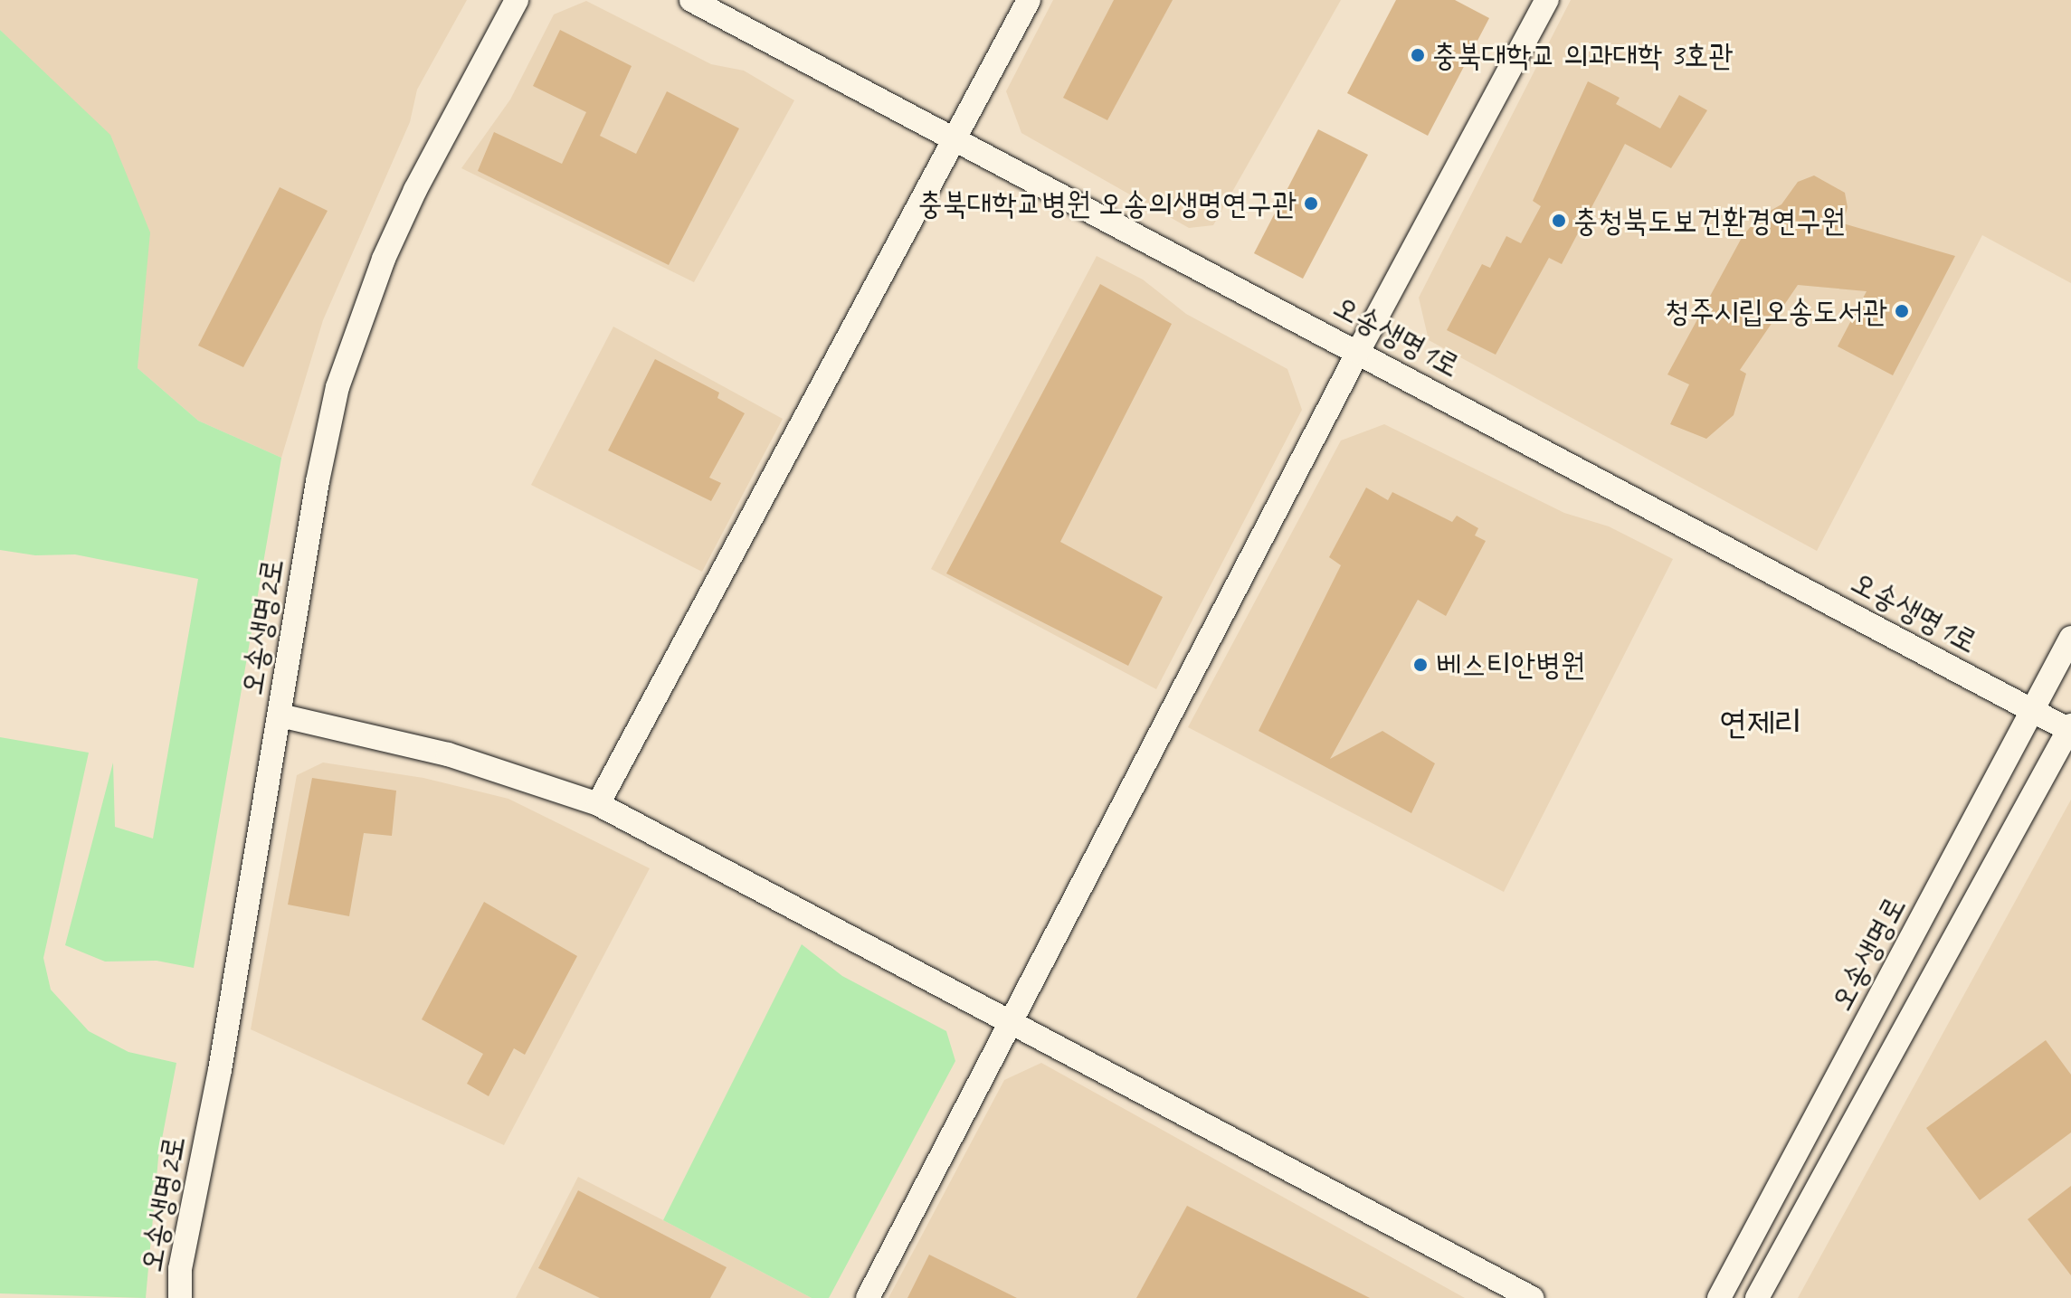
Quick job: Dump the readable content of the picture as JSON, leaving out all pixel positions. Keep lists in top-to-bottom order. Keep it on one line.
{"streets":{"street":["오송생명1로","오송생명2로","오송생명로"]},"crossings":[["오송생명1로","오송생명로"]],"districts":["연제리"],"places":["충북대학교 의과대학 3호관","충북대학교병원 오송의생명연구관","충청북도보건환경연구원","청주시립오송도서관","베스티안병원"]}
